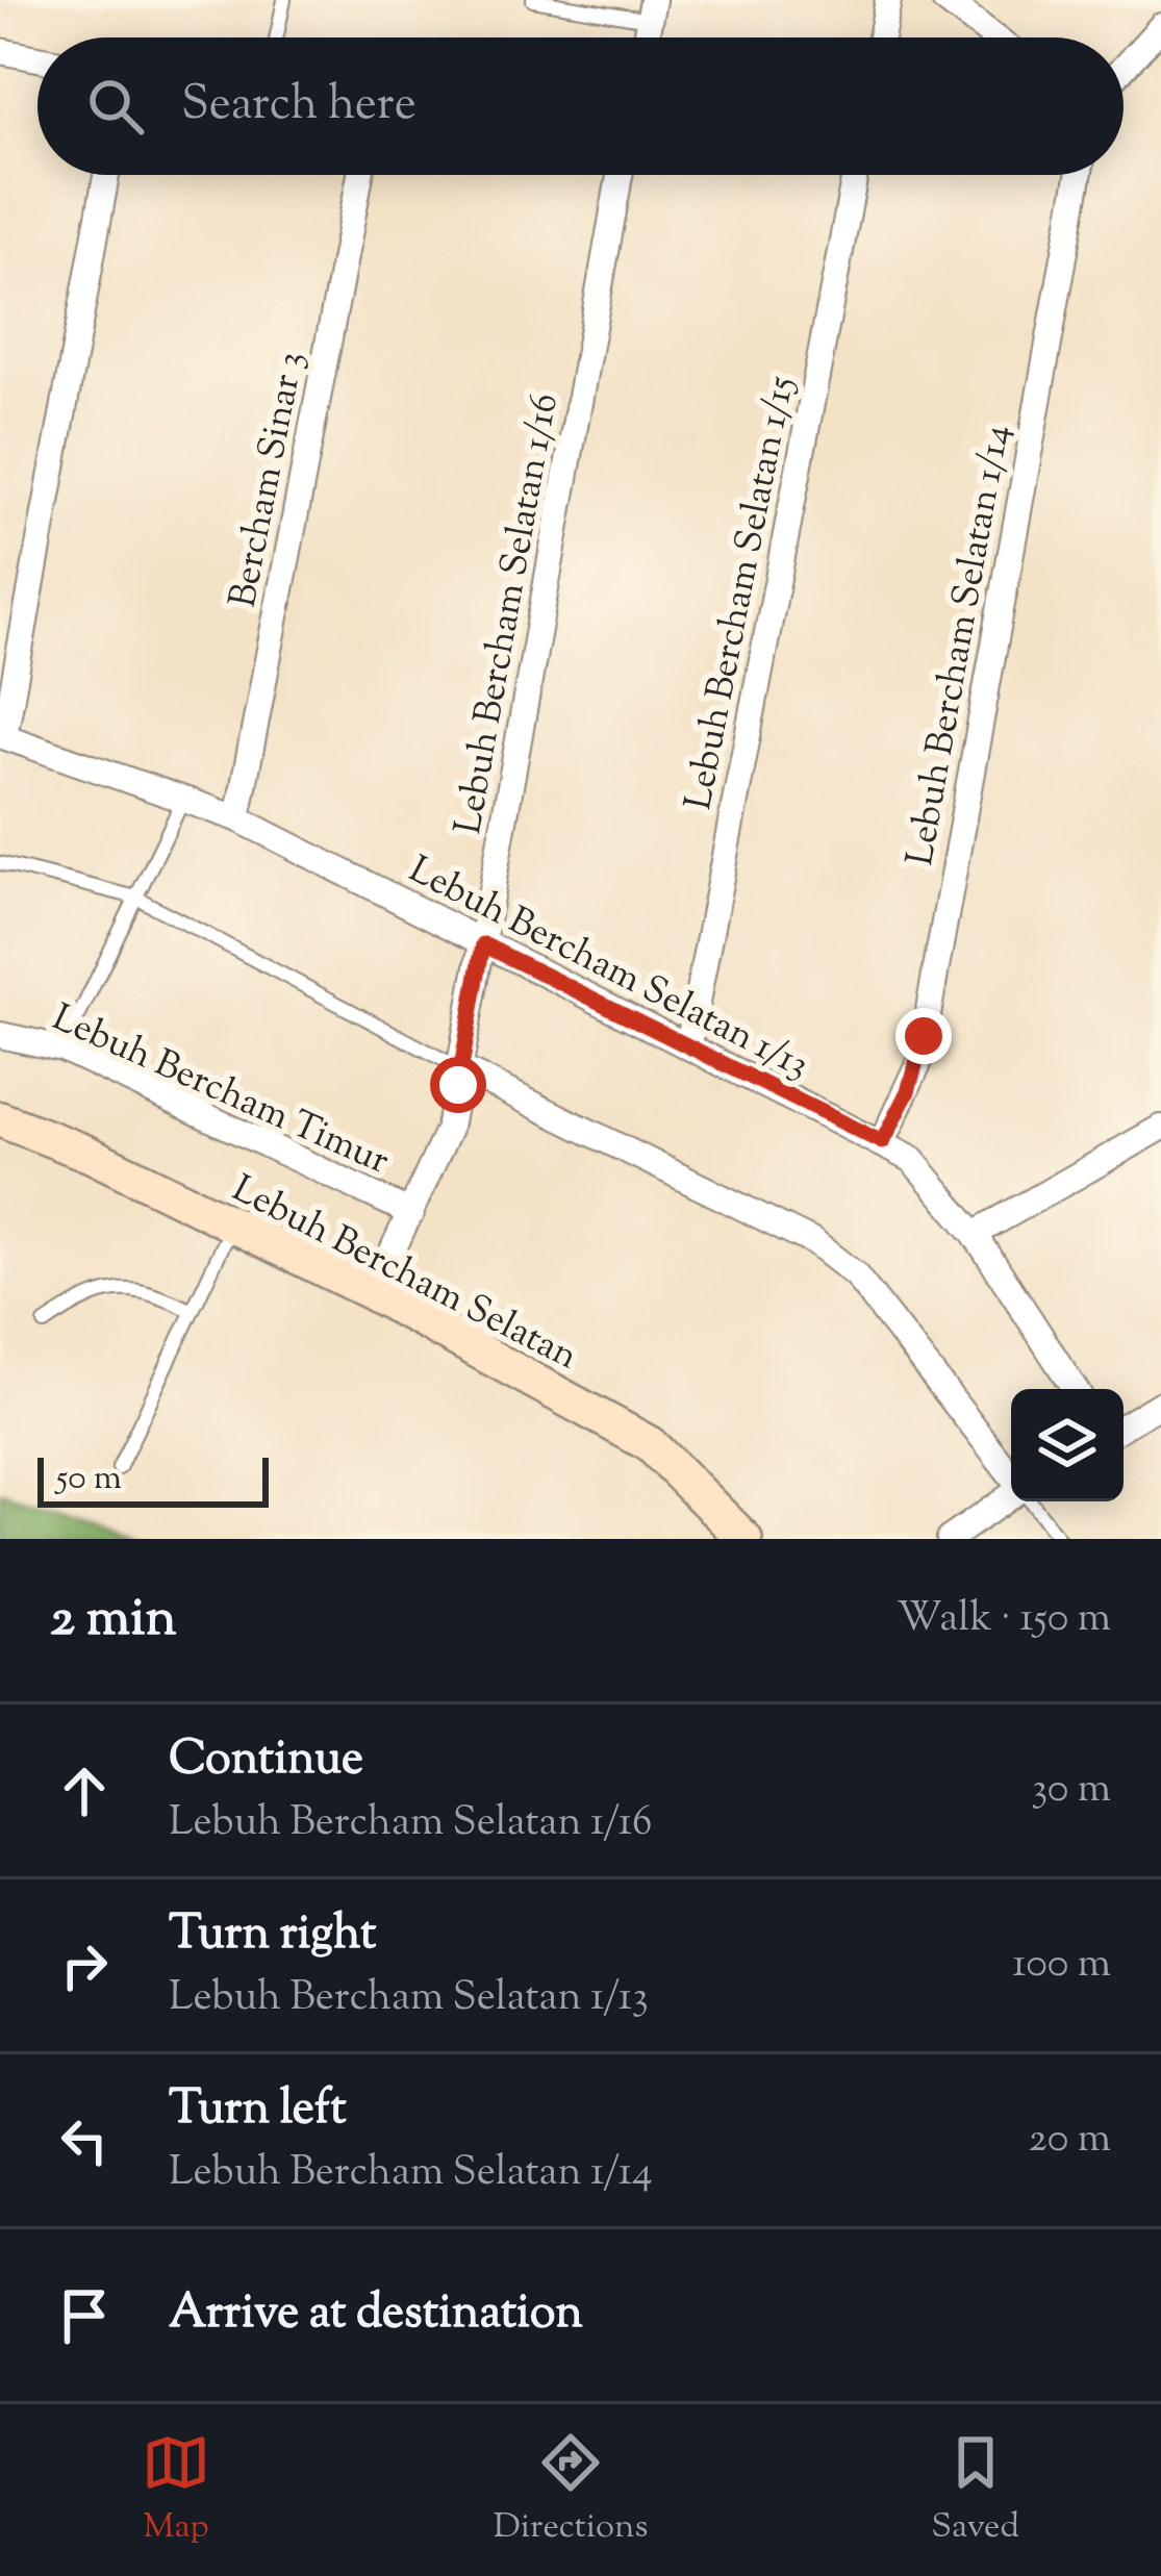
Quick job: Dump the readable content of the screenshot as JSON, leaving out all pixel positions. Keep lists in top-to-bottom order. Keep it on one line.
{"streets":{"street":["Bercham Sinar 3","Lebuh Bercham Selatan 1/15","Lebuh Bercham Selatan 1/16","Lebuh Bercham Selatan 1/14","Lebuh Bercham Selatan 1/13","Lebuh Bercham Timur","Lebuh Bercham Selatan"]},"crossings":[["Bercham Sinar 3","Lebuh Bercham Selatan 1/13"],["Lebuh Bercham Selatan 1/15","Lebuh Bercham Selatan 1/13"],["Lebuh Bercham Selatan 1/16","Lebuh Bercham Selatan 1/13"],["Lebuh Bercham Selatan 1/16","Lebuh Bercham Timur"],["Lebuh Bercham Selatan 1/16","Lebuh Bercham Selatan"],["Lebuh Bercham Selatan 1/14","Lebuh Bercham Selatan 1/13"]],"scale_bar":"50 m","page":{"search":"Search here","scale":"50 m","heading":["2 min","Walk · 150 m"],"list":[["Continue","Lebuh Bercham Selatan 1/16","30 m"],["Turn right","Lebuh Bercham Selatan 1/13","100 m"],["Turn left","Lebuh Bercham Selatan 1/14","20 m"],"Arrive at destination"],"nav":["Map","Directions","Saved"]}}
